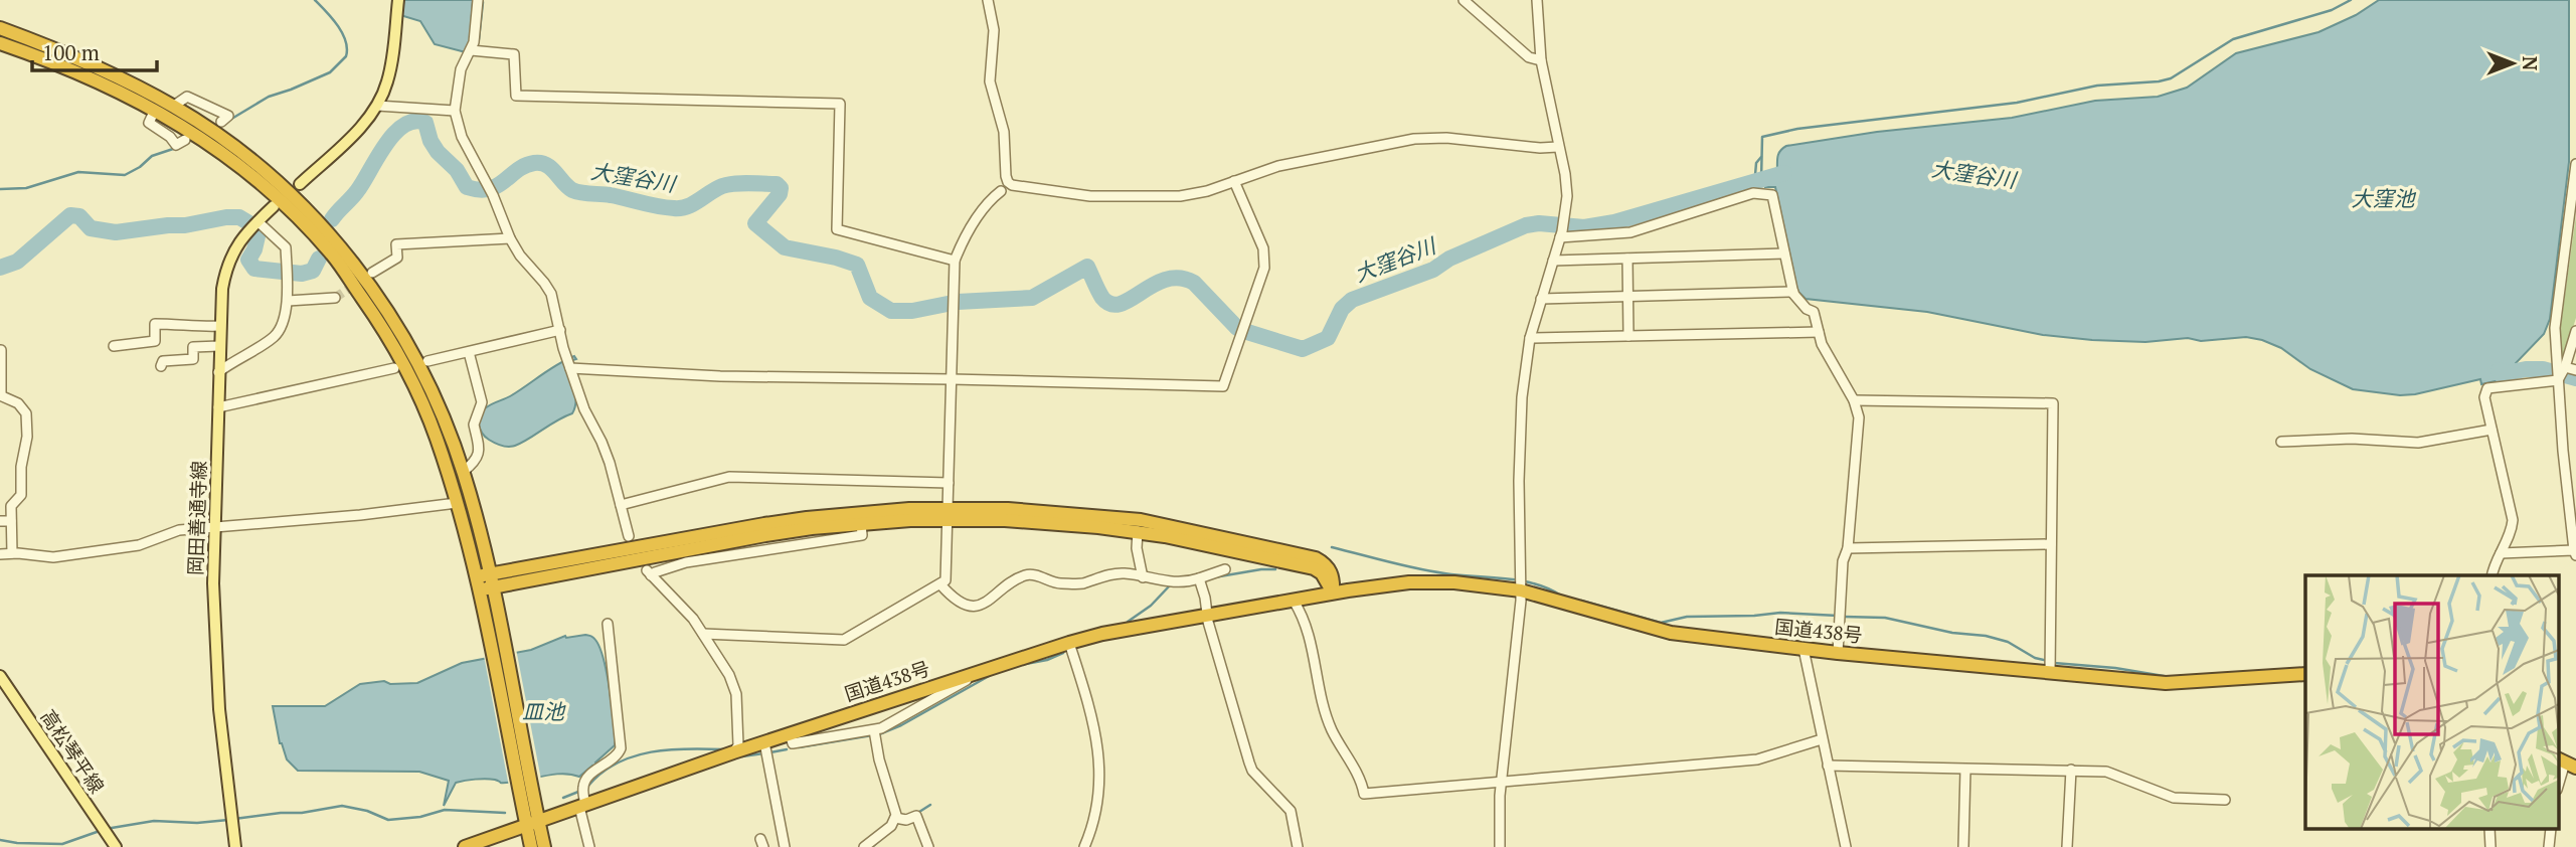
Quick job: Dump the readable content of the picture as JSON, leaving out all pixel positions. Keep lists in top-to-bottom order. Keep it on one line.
{"streets":{"highway":["国道438号"],"main road":["岡田善通寺線","高松琴平線"]},"water":["大窪谷川","大窪池","皿池"],"scale_bar":"100 m","north":"right"}
